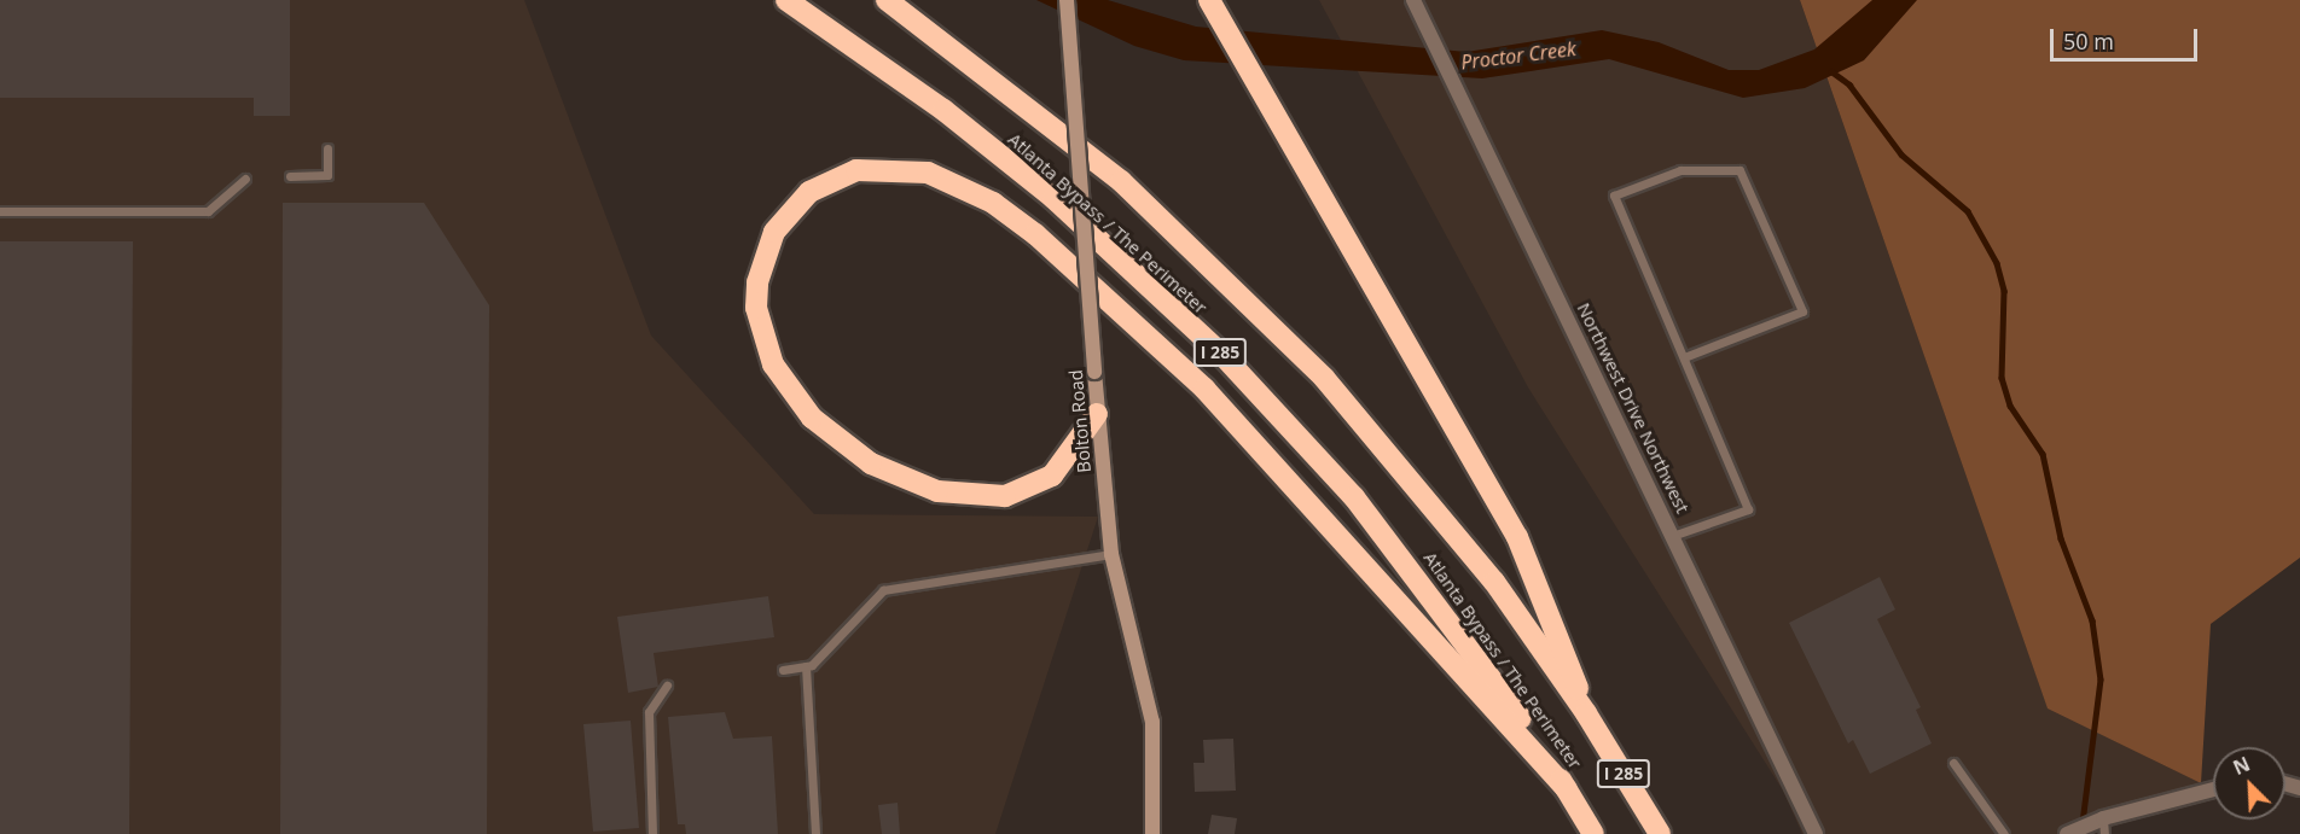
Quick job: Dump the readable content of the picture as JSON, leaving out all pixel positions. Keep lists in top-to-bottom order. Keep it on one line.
{"streets":{"highway":["Atlanta Bypass / The Perimeter","I 285"],"main road":["Bolton Road"],"street":["Northwest Drive Northwest"]},"water":["Proctor Creek"],"scale_bar":"50 m","north":"top left"}
